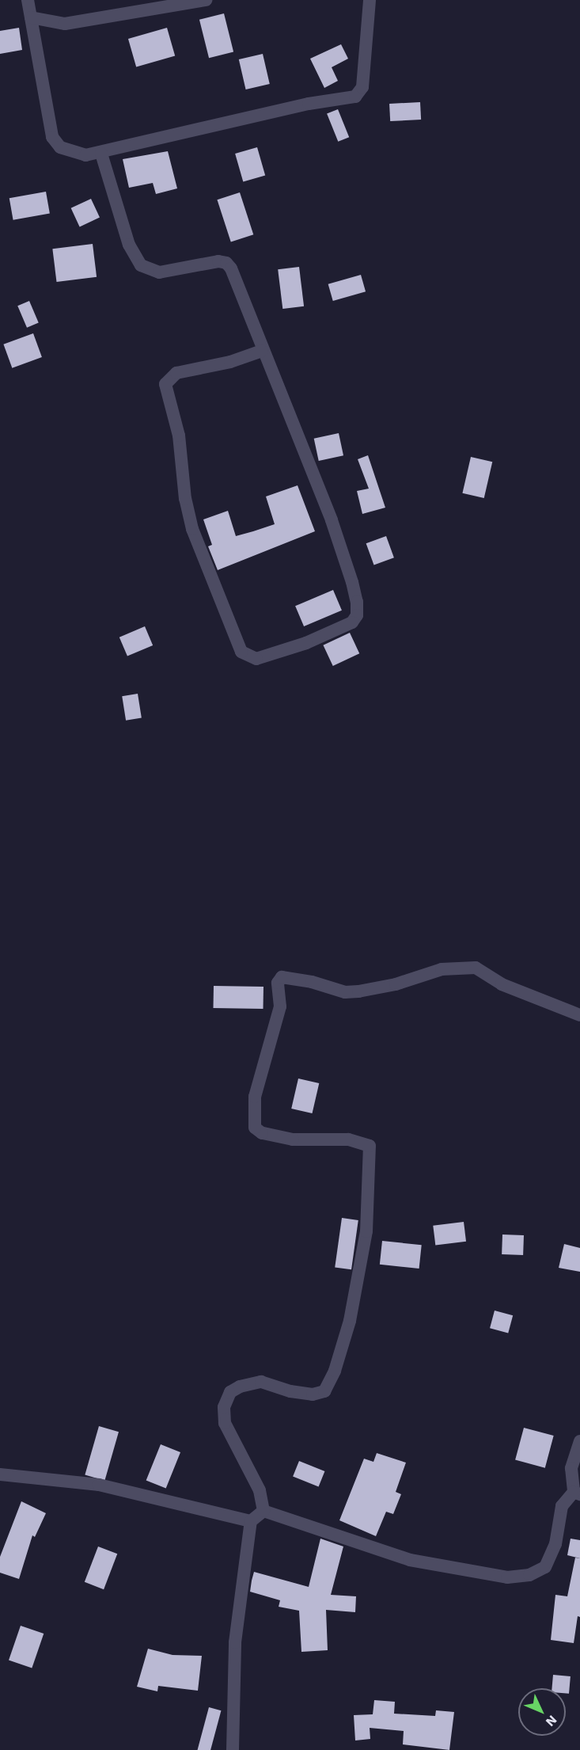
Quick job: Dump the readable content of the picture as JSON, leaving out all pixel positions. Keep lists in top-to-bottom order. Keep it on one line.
{"north":"bottom right"}
